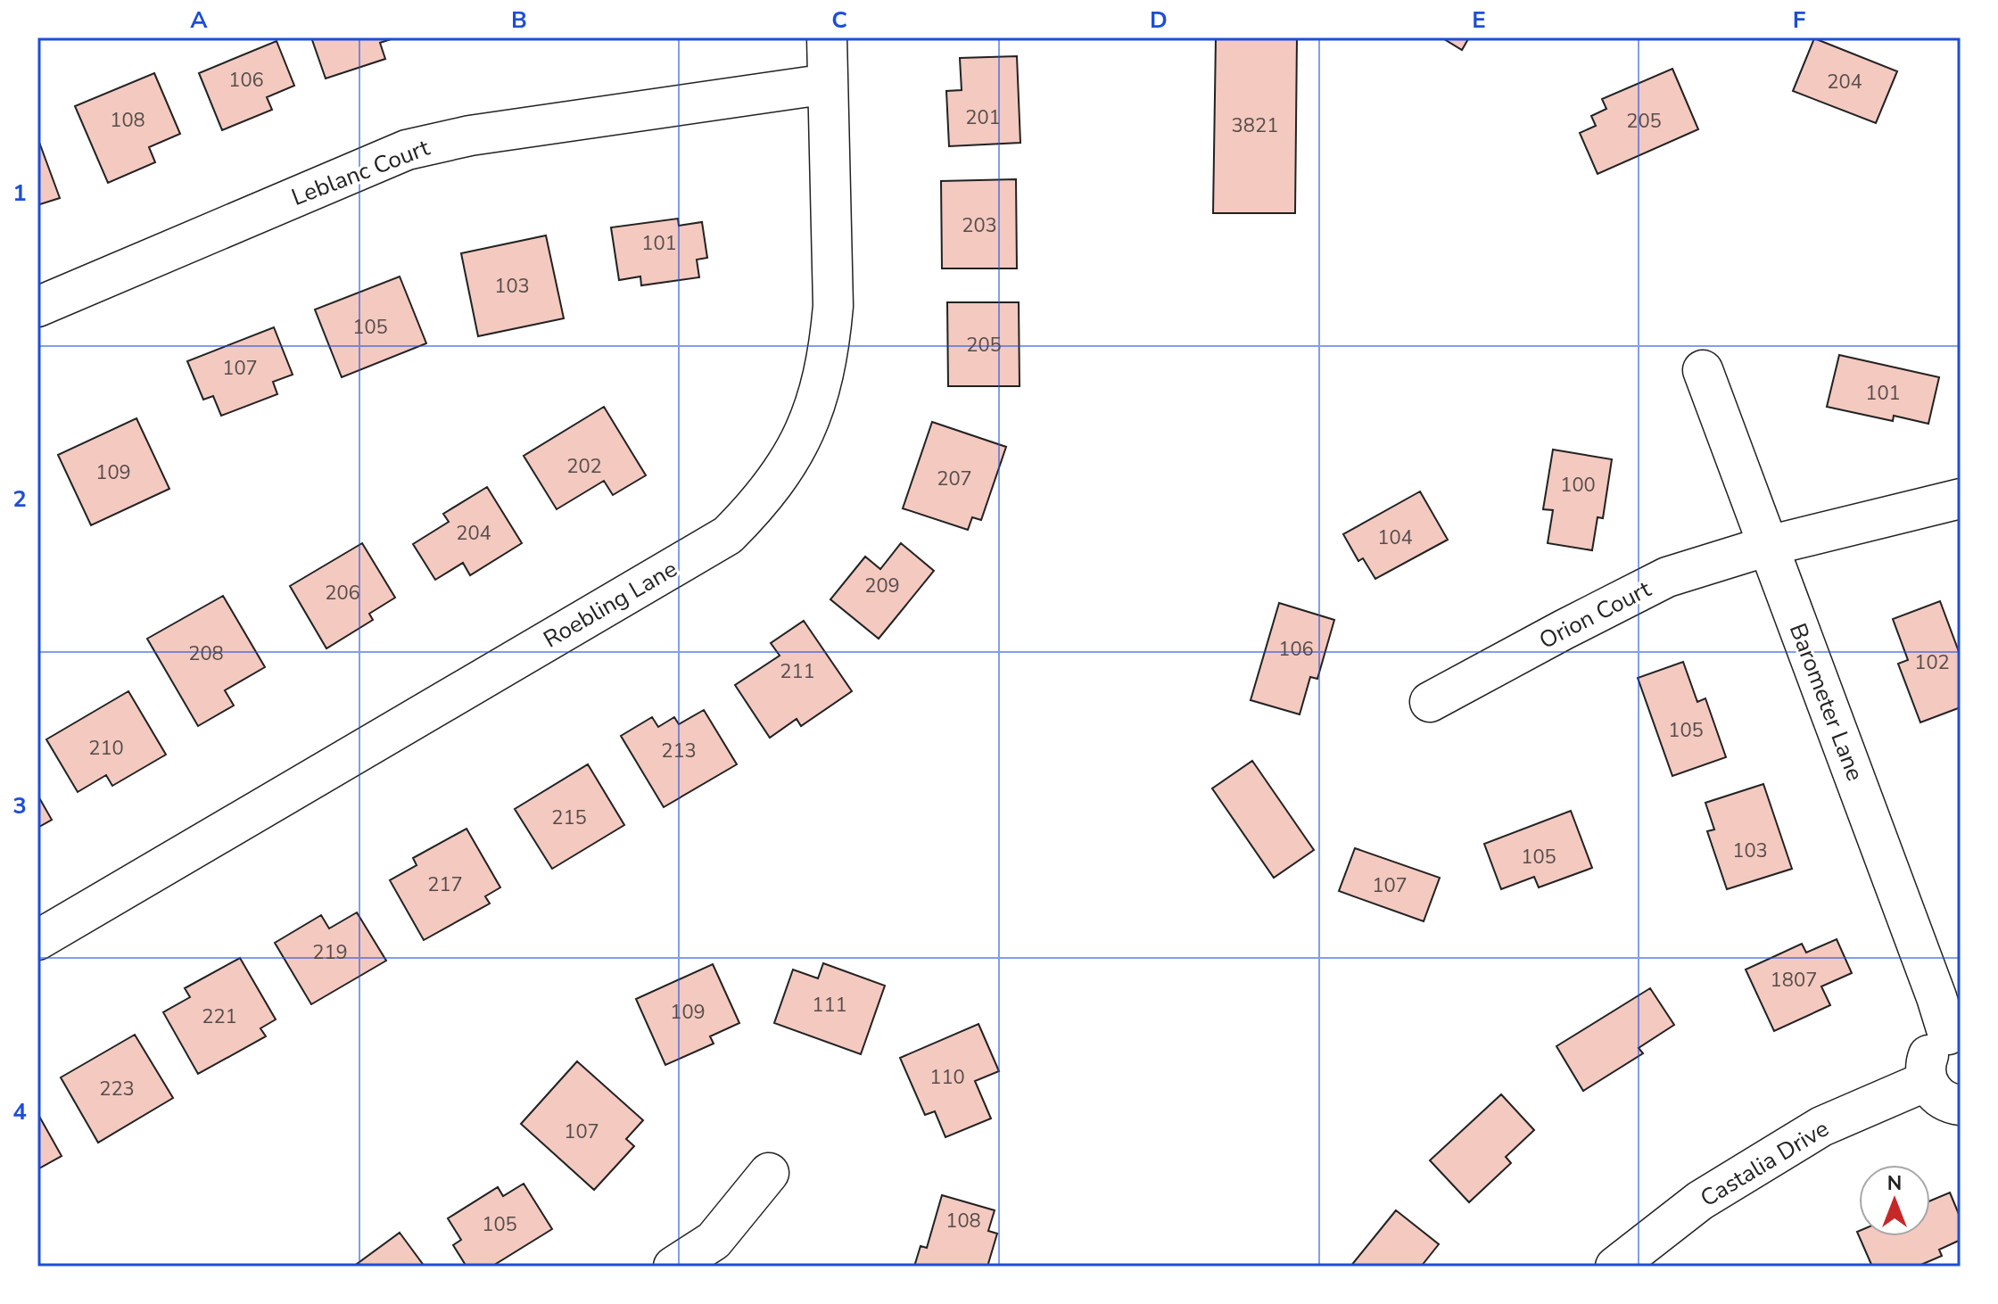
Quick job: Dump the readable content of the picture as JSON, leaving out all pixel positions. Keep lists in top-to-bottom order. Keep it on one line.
{"streets":{"street":["Leblanc Court","Roebling Lane","Orion Court","Barometer Lane","Castalia Drive"]},"crossings":[["Leblanc Court","Roebling Lane"],["Orion Court","Barometer Lane"]],"house_numbers":["106","204","201","108","205","3821","203","101","103","105","205","107","101","202","109","207","100","204","104","209","206","106","208","102","211","105","210","213","215","103","105","217","107","219","1807","111","109","221","110","223","107","108","105"],"north":"top","grid":{"columns":["A","B","C","D","E","F"],"rows":["1","2","3","4"]}}
